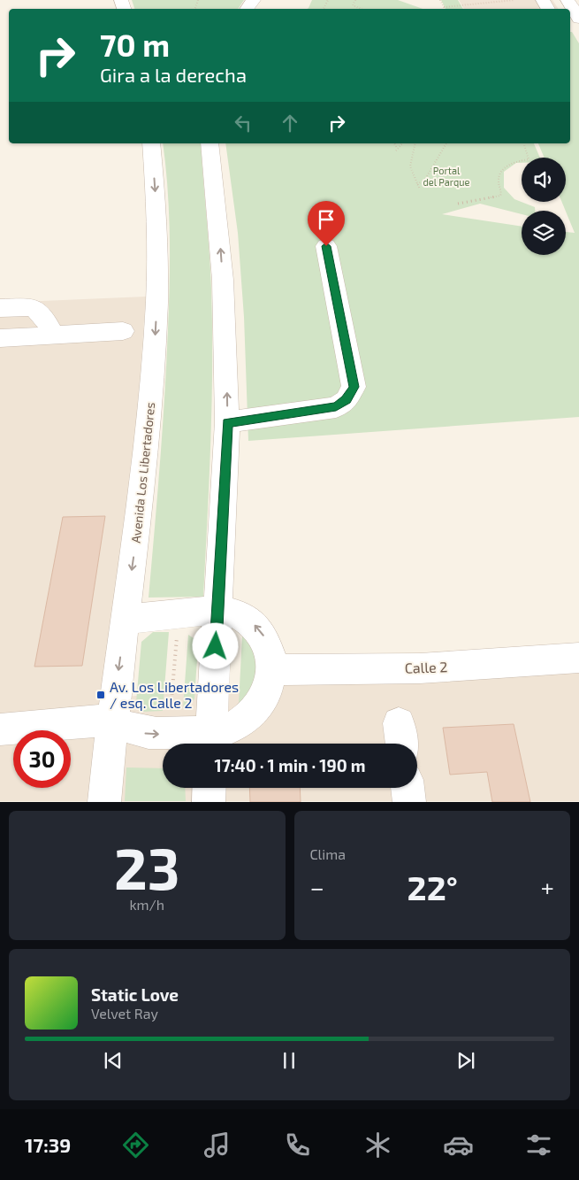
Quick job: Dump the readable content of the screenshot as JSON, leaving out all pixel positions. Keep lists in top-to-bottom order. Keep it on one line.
{"streets":{"street":["Avenida Los Libertadores","Calle 2"]},"parks":["Portal del Parque"],"places":{"transit":["Av. Los Libertadores / esq. Calle 2"]},"page":{"turn":["70 m","Gira a la derecha"],"limit":"30","trip":"17:40 · 1 min · 190 m","tile":[["23","km/h"],"Clima"],"heat":["−","22°","+"],"song":["Static Love","Velvet Ray"],"tabs":"17:39"}}
